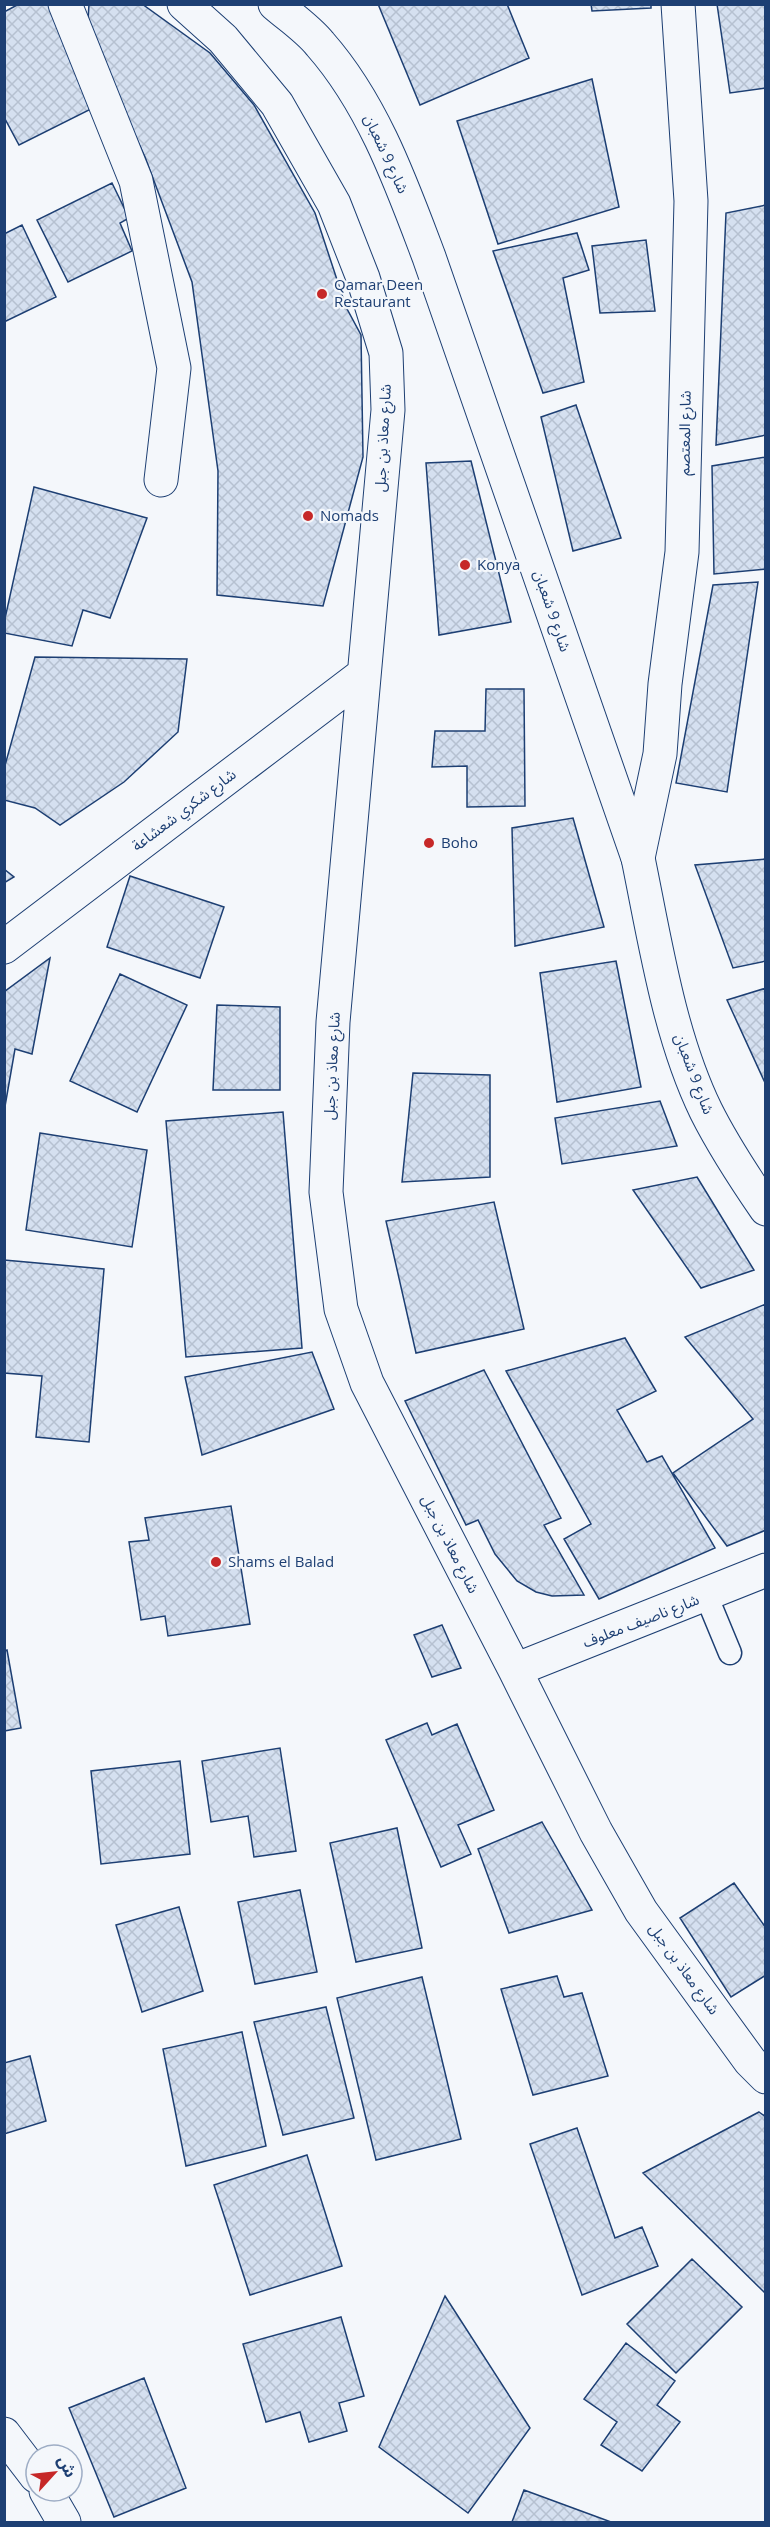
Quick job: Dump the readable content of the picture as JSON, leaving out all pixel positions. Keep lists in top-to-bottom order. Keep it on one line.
{"streets":{"street":["شارع 9 شعبان","شارع المعتصم","شارع معاذ بن جبل","شارع شكري شعشاعة","شارع ناصيف معلوف"]},"crossings":[["شارع 9 شعبان","شارع المعتصم"],["شارع معاذ بن جبل","شارع شكري شعشاعة"],["شارع معاذ بن جبل","شارع ناصيف معلوف"]],"places":["Qamar Deen Restaurant","Nomads","Konya","Boho","Shams el Balad"],"north":"top right"}
